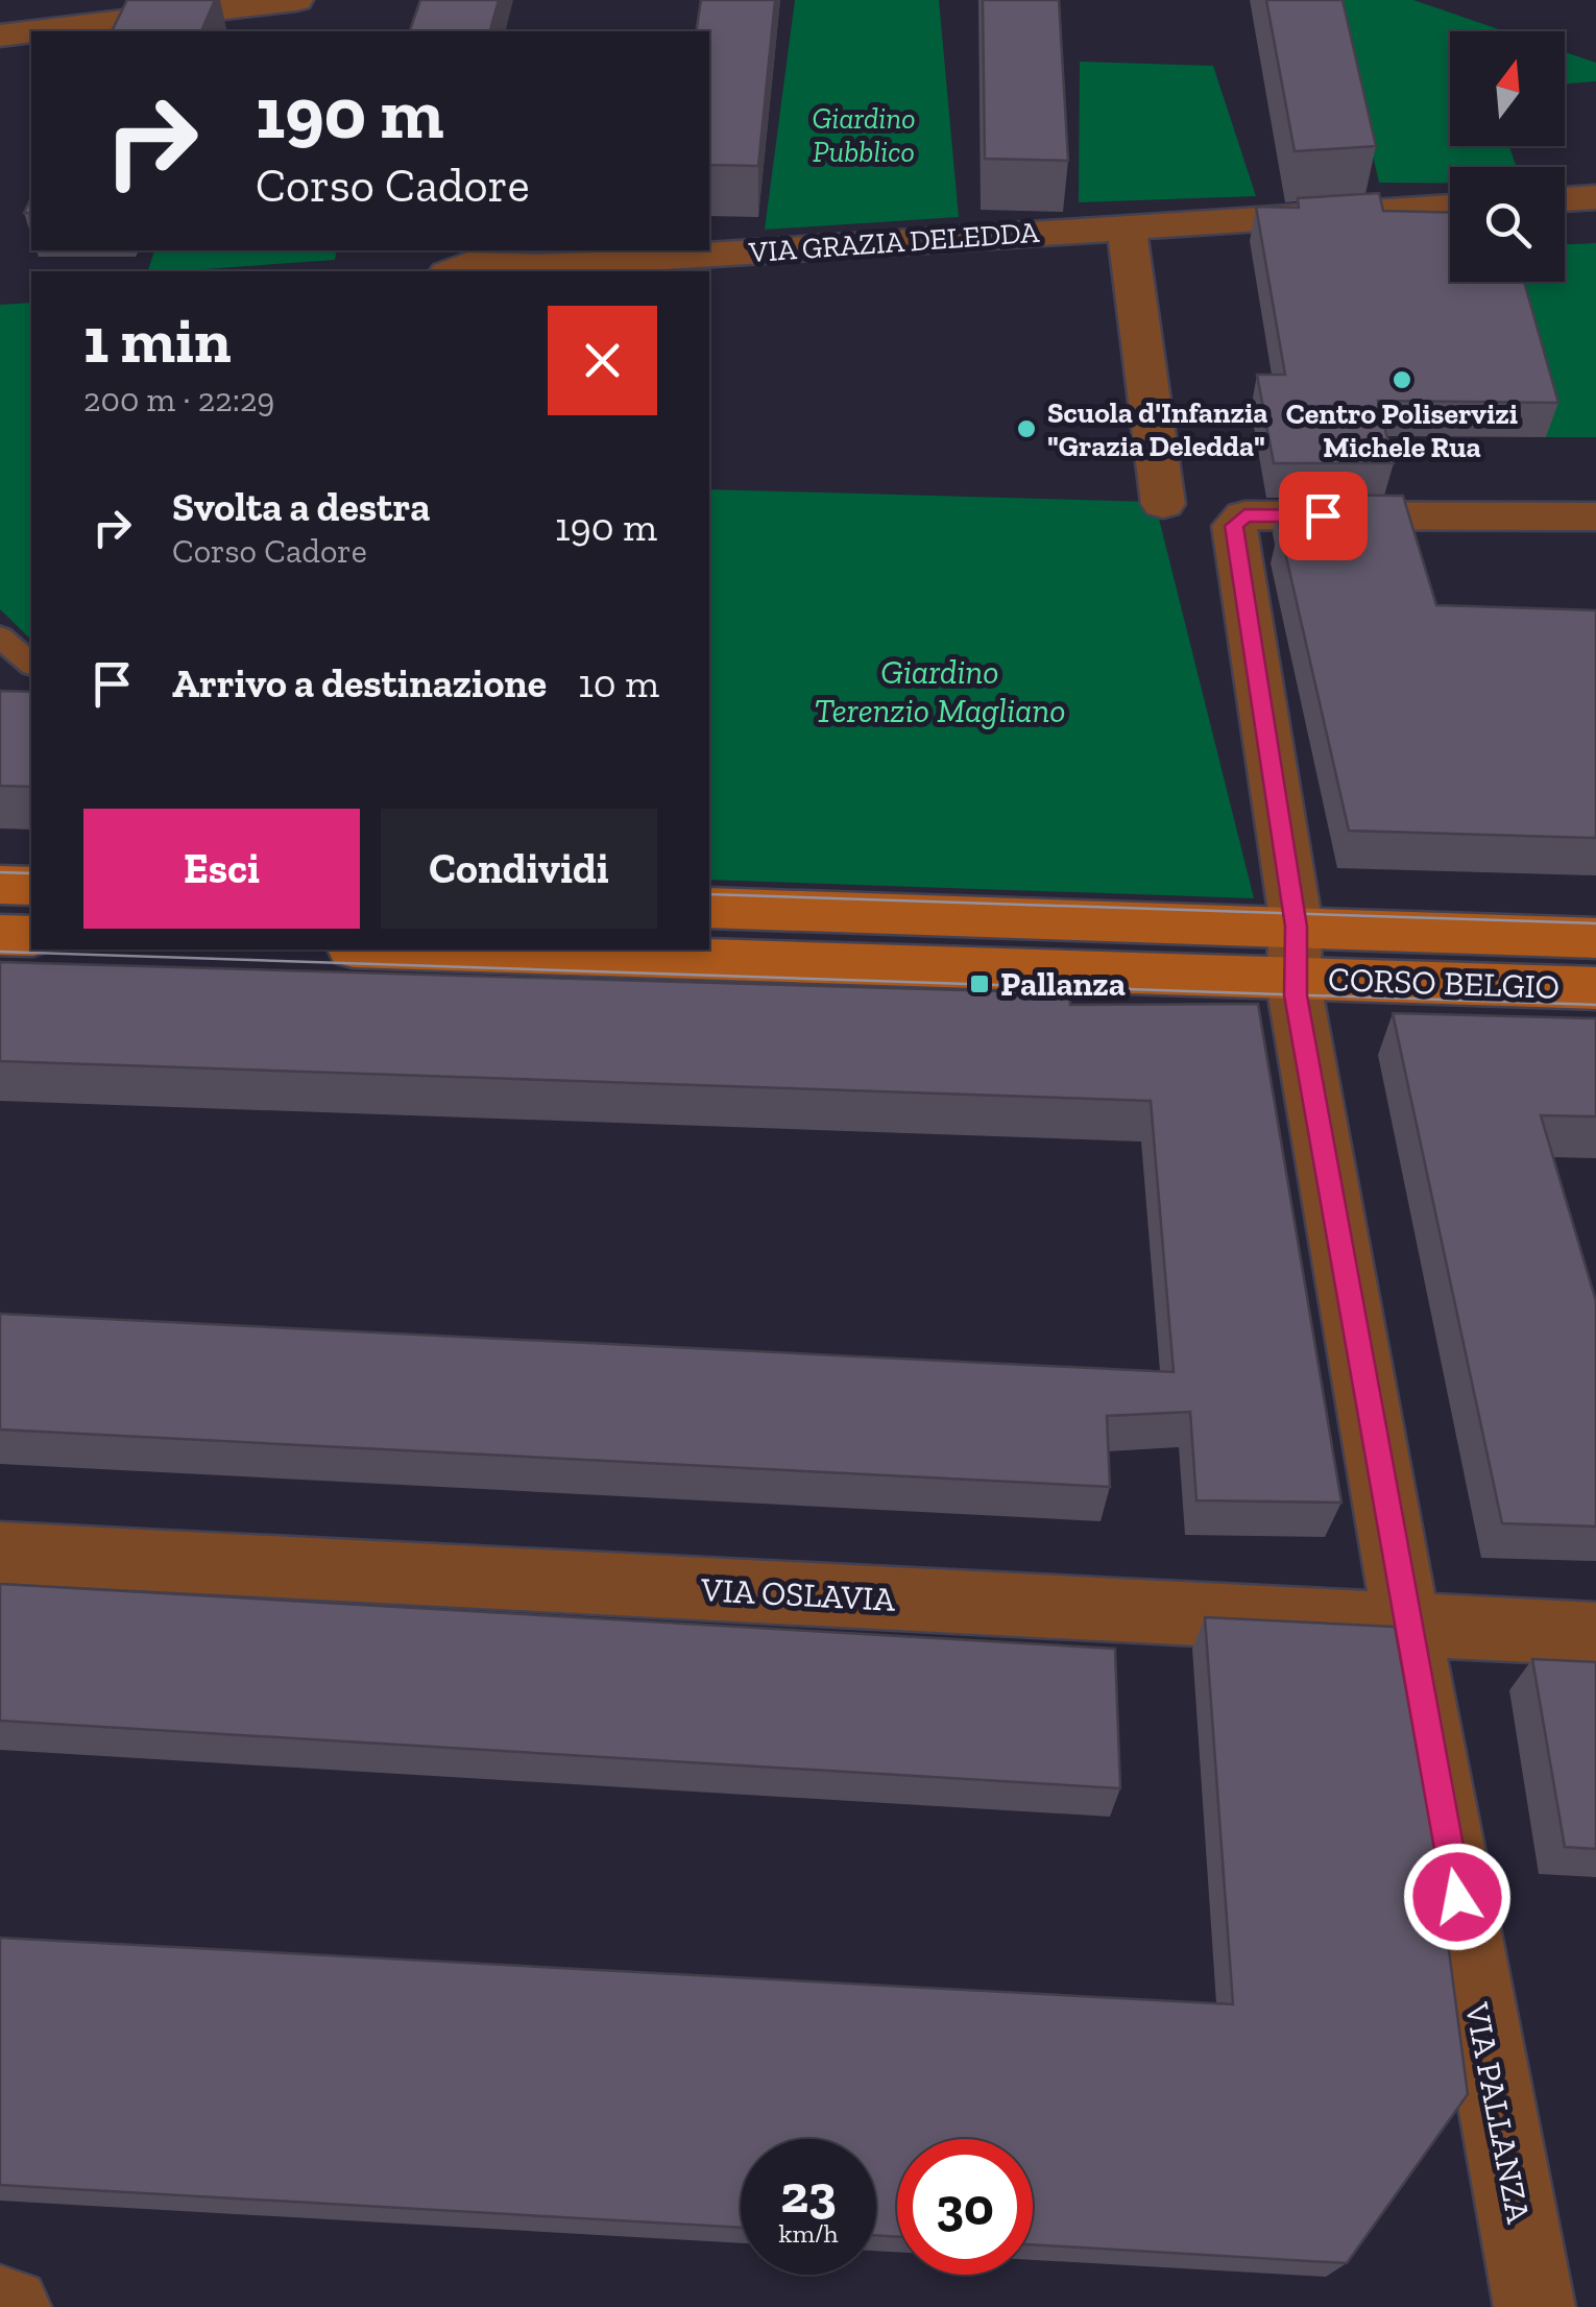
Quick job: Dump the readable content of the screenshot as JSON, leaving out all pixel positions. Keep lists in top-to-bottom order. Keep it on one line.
{"streets":{"main road":["CORSO BELGIO"],"street":["VIA GRAZIA DELEDDA","VIA OSLAVIA","VIA PALLANZA"]},"crossings":[["CORSO BELGIO","VIA PALLANZA"],["VIA OSLAVIA","VIA PALLANZA"]],"parks":["Giardino Pubblico","Giardino Terenzio Magliano"],"places":{"other":["Centro Poliservizi Michele Rua","Scuola d'Infanzia \"Grazia Deledda\""],"transit":["Pallanza"]},"north":"top","page":{"turn":["190 m","Corso Cadore"],"heading":["1 min","200 m · 22:29"],"list":[{"name":"Svolta a destra","note":"Corso Cadore","value":"190 m"},{"name":"Arrivo a destinazione","value":"10 m"}],"buttons":["Esci","Condividi"],"speed":"23 km/h","limit":"30"}}
